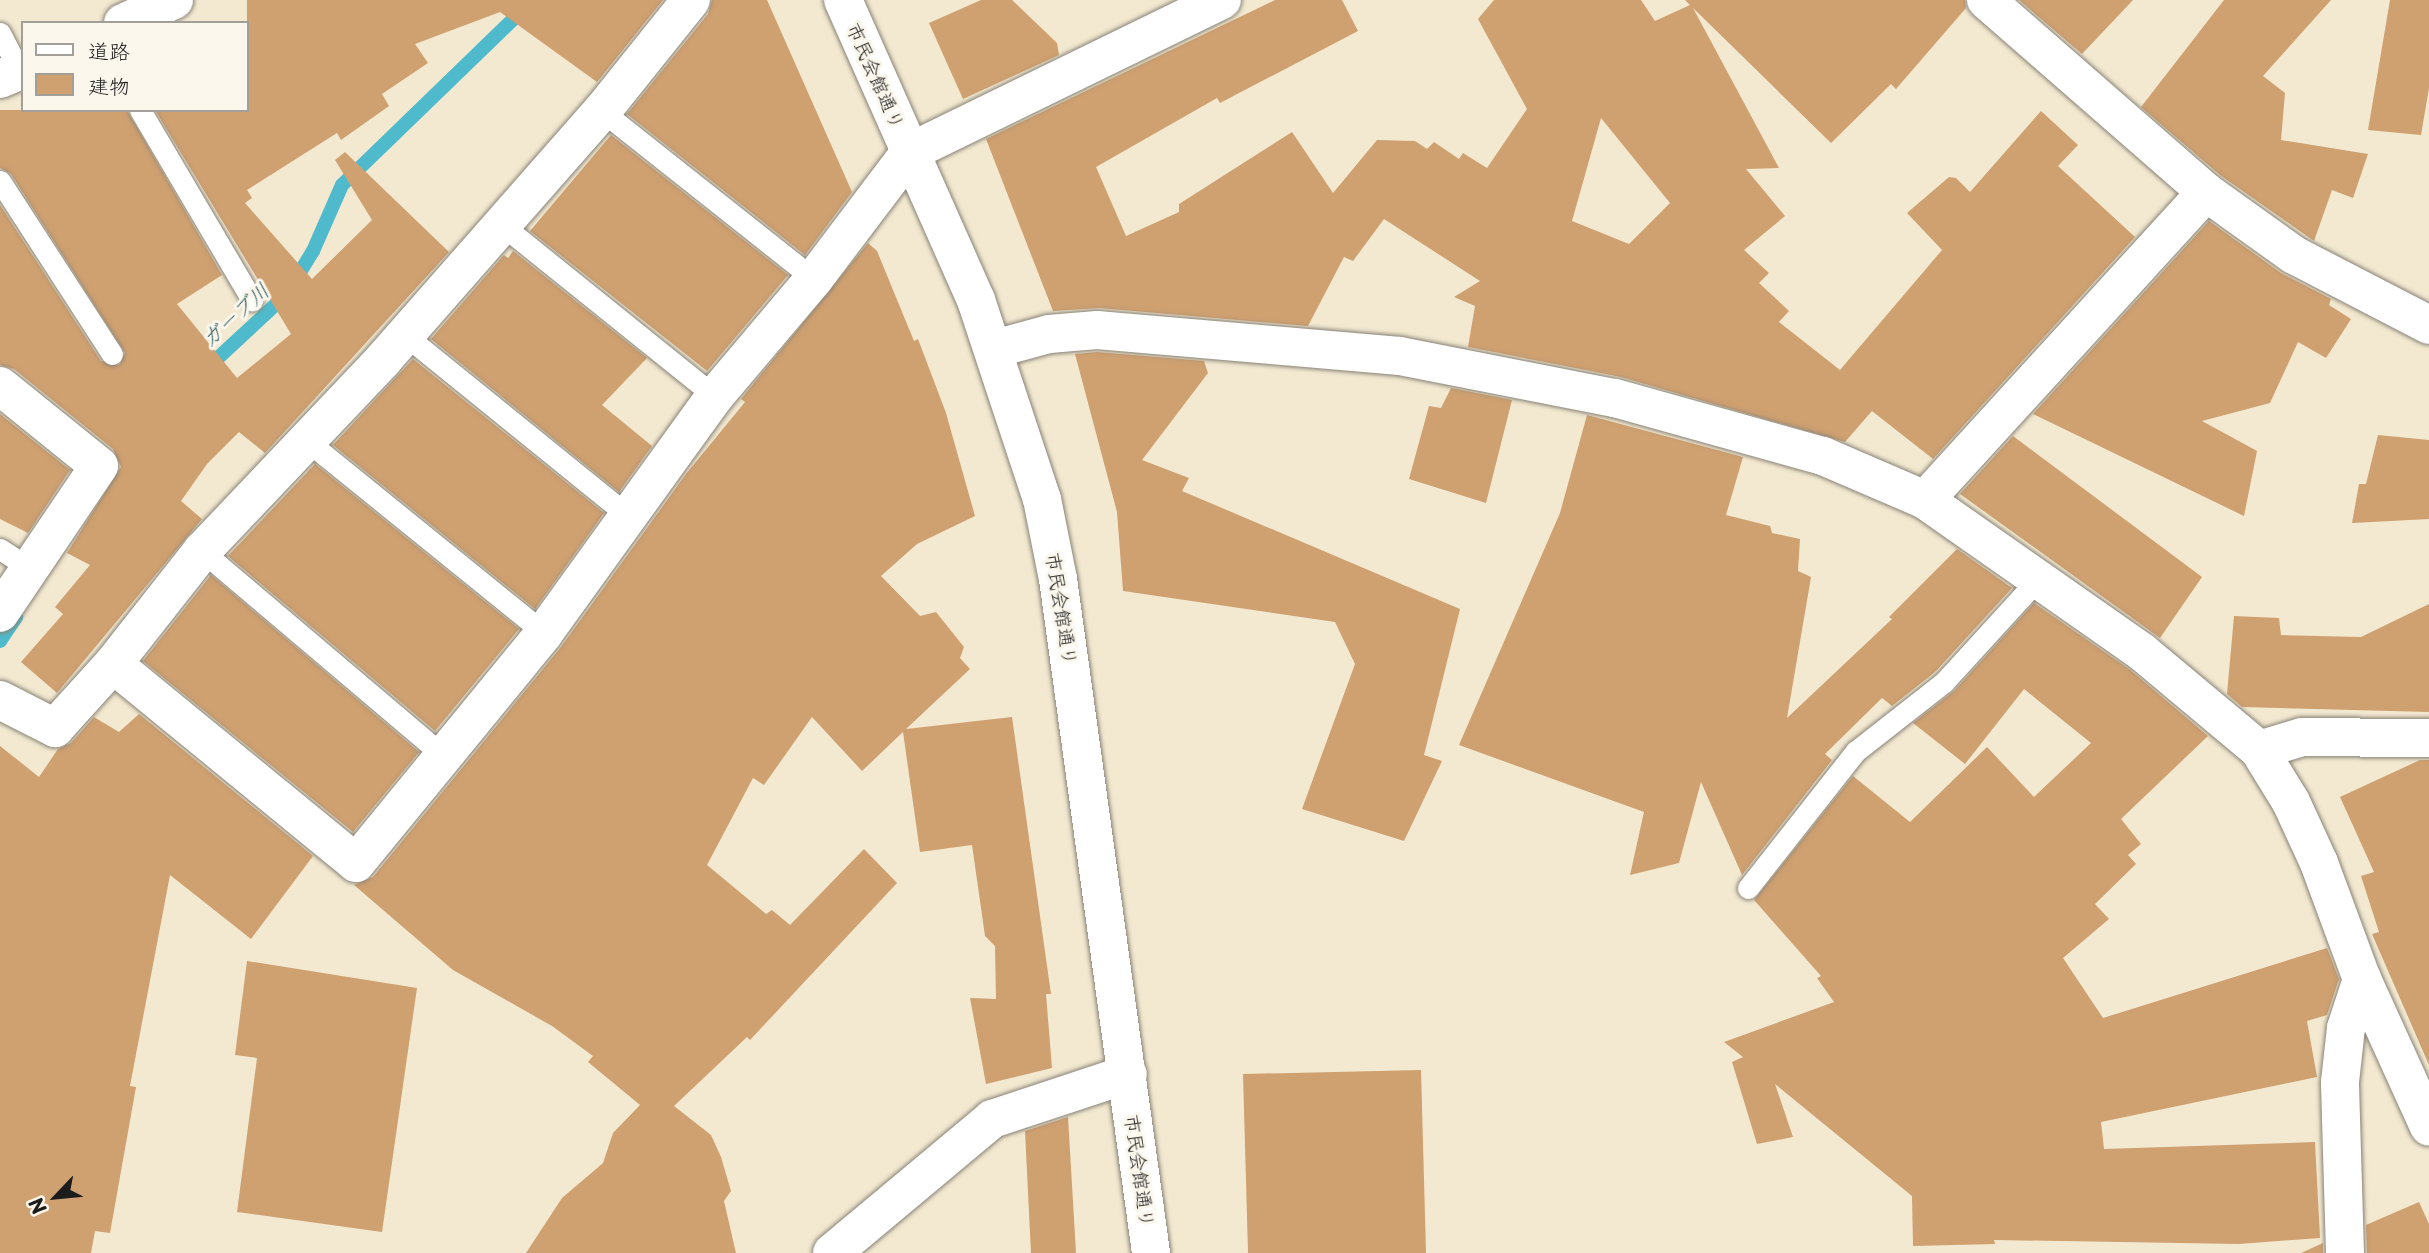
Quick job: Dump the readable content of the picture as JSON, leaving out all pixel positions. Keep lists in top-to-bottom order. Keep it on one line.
{"streets":{"street":["市民会館通り"]},"water":["ガーブ川"],"legend":["道路","建物"],"north":"bottom left"}
